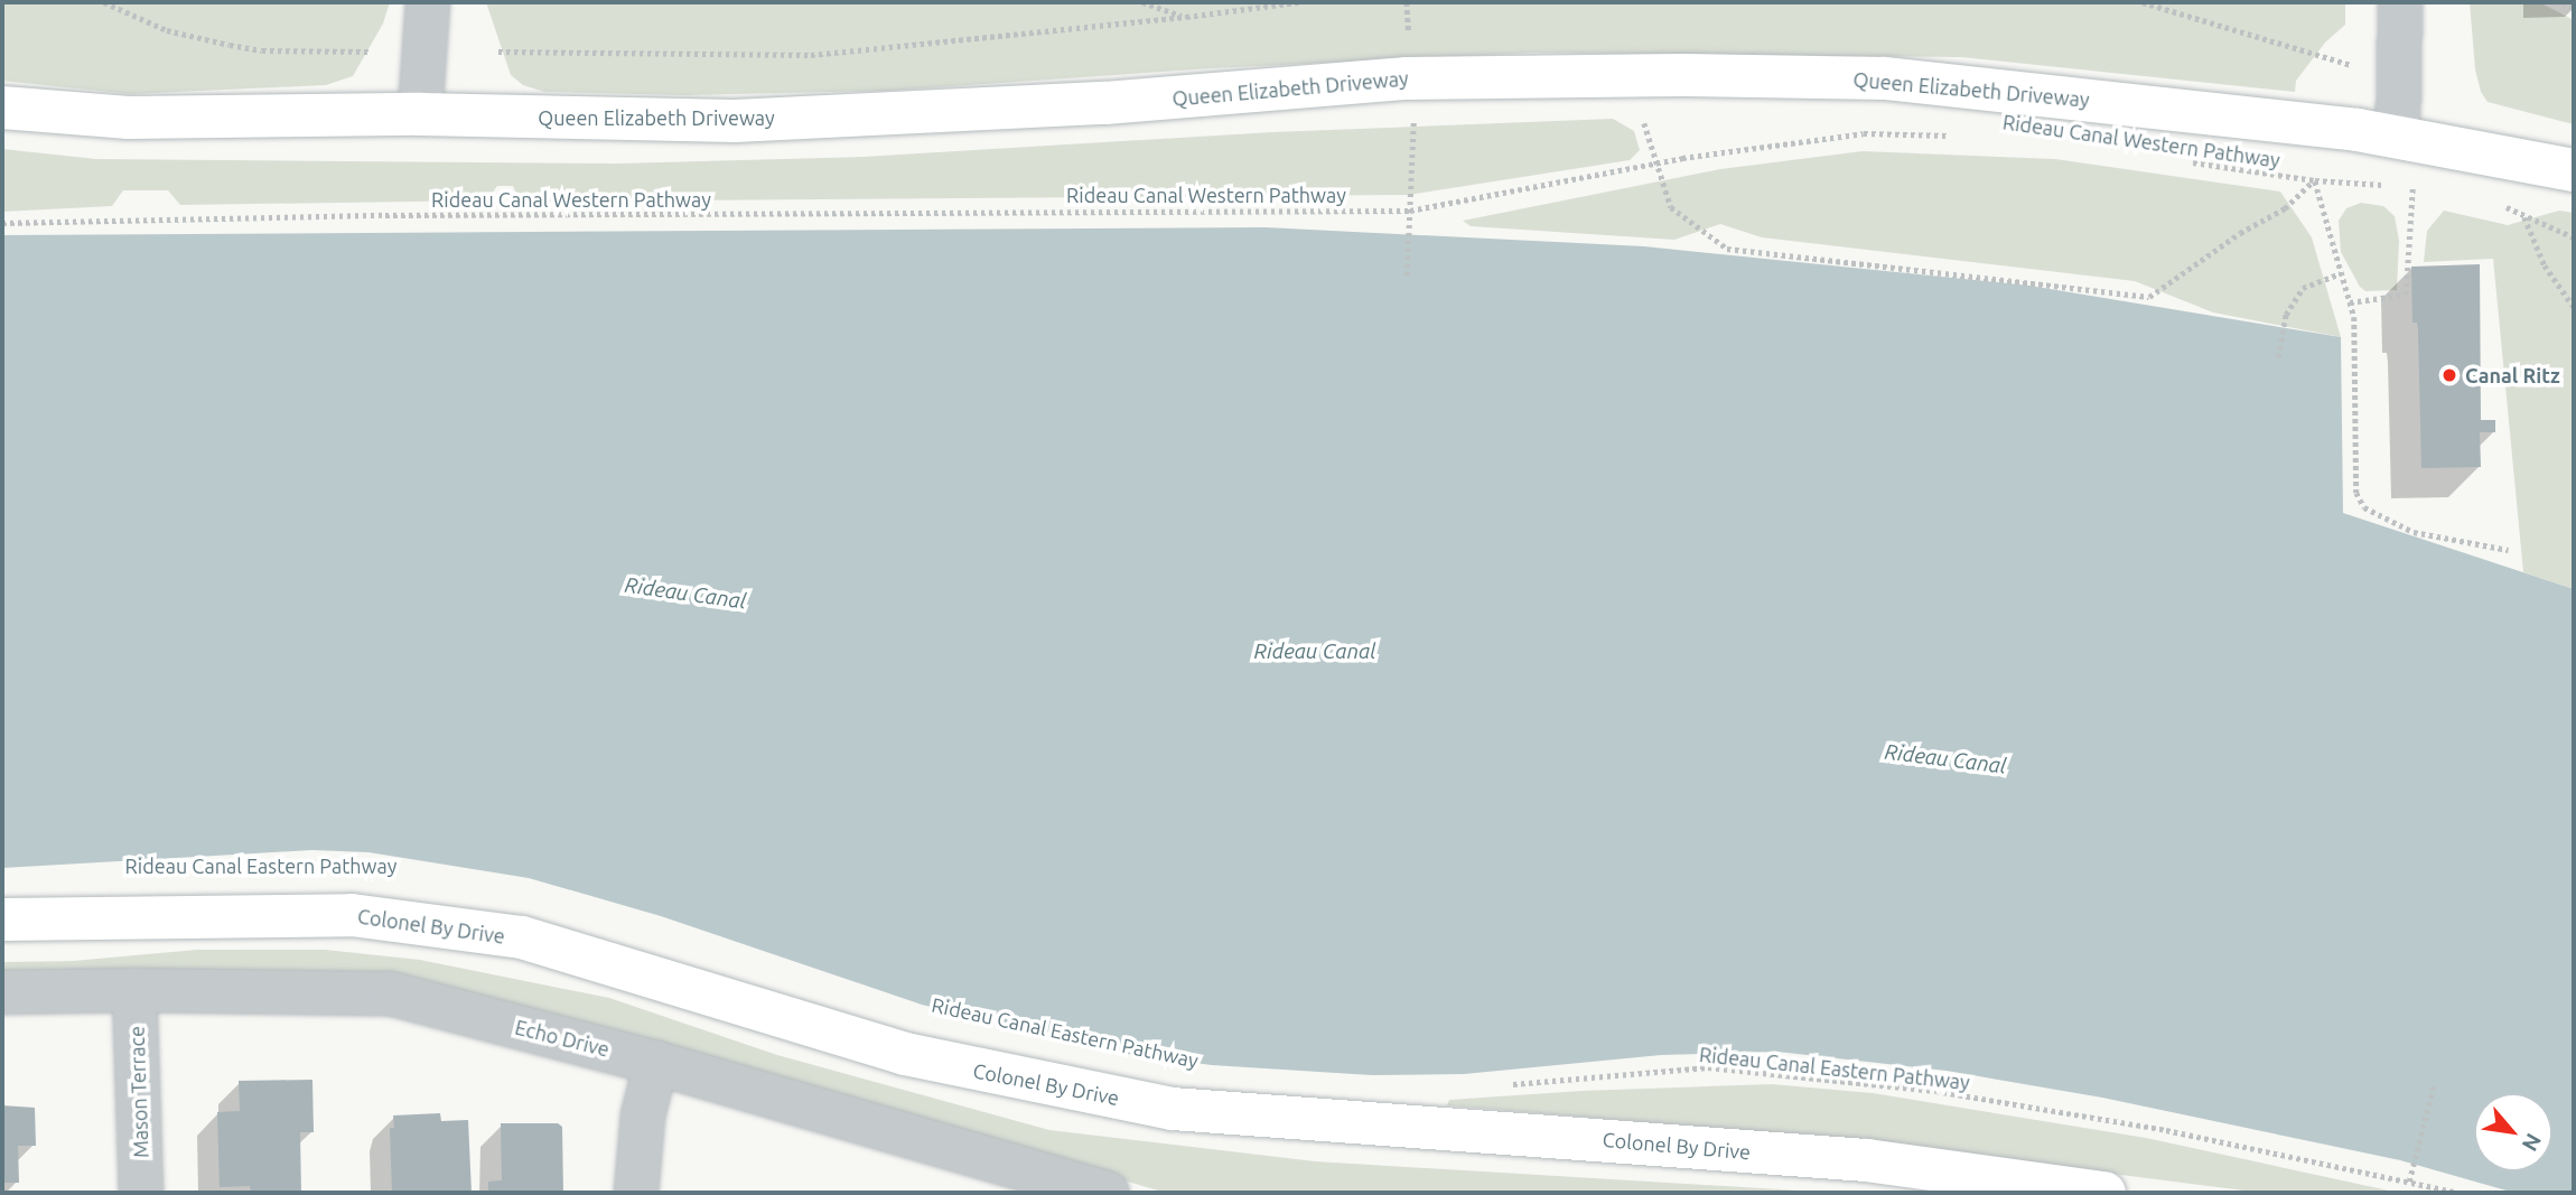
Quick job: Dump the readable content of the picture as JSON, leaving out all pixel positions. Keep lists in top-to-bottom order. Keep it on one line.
{"streets":{"main road":["Queen Elizabeth Driveway","Colonel By Drive"],"street":["Echo Drive","Mason Terrace"],"path":["Rideau Canal Western Pathway","Rideau Canal Eastern Pathway"]},"crossings":[["Echo Drive","Mason Terrace"]],"water":["Rideau Canal"],"places":["Canal Ritz"],"north":"bottom right"}
